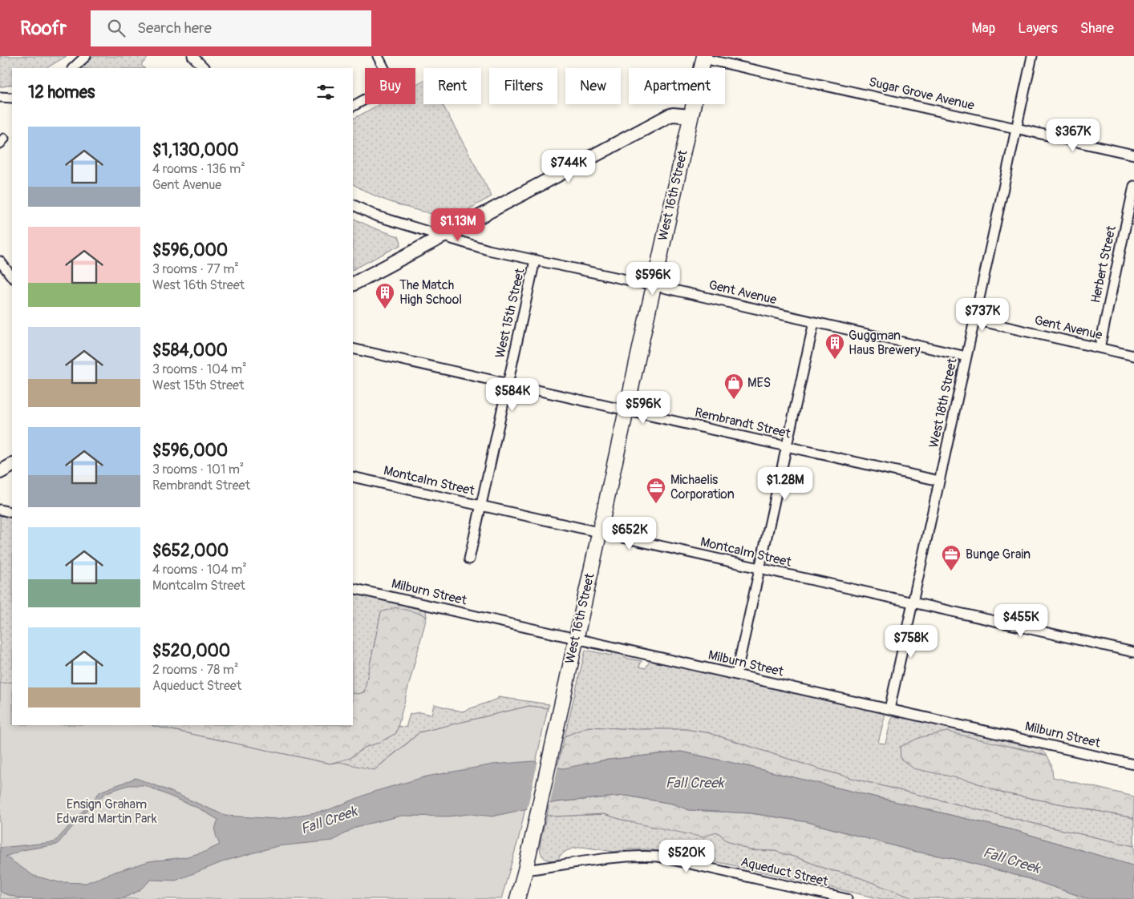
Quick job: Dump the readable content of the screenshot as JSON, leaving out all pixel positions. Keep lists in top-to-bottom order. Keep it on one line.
{"streets":{"main road":["West 16th Street"],"street":["Sugar Grove Avenue","Herbert Street","Gent Avenue","West 15th Street","West 18th Street","Rembrandt Street","Montcalm Street","Milburn Street","Aqueduct Street"]},"crossings":[["Sugar Grove Avenue","West 16th Street"],["Sugar Grove Avenue","West 18th Street"],["West 16th Street","Gent Avenue"],["West 16th Street","Rembrandt Street"],["West 16th Street","Montcalm Street"],["West 16th Street","Milburn Street"],["West 16th Street","Aqueduct Street"],["Herbert Street","Gent Avenue"],["Gent Avenue","West 15th Street"],["Gent Avenue","West 18th Street"],["West 15th Street","Rembrandt Street"],["West 15th Street","Montcalm Street"],["West 18th Street","Rembrandt Street"],["West 18th Street","Montcalm Street"],["West 18th Street","Milburn Street"]],"water":["Fall Creek"],"parks":["Ensign Graham Edward Martin Park"],"places":{"building":["The Match High School","Guggman Haus Brewery"],"shop":["MES"],"office":["Michaelis Corporation","Bunge Grain"]},"page":{"header":"Roofr","search":"Search here","nav":["Map","Layers","Share"],"chip":["Buy","Rent","Filters","New","Apartment"],"heading":"12 homes","list":[{"name":"$1,130,000","note":"4 rooms · 136 m² · Gent Avenue"},{"name":"$596,000","note":"3 rooms · 77 m² · West 16th Street"},{"name":"$584,000","note":"3 rooms · 104 m² · West 15th Street"},{"name":"$596,000","note":"3 rooms · 101 m² · Rembrandt Street"},{"name":"$652,000","note":"4 rooms · 104 m² · Montcalm Street"},{"name":"$520,000","note":"2 rooms · 78 m² · Aqueduct Street"}],"price":["$367K","$744K","$1.13M","$596K","$737K","$584K","$596K","$1.28M","$652K","$455K","$758K","$520K"]}}
